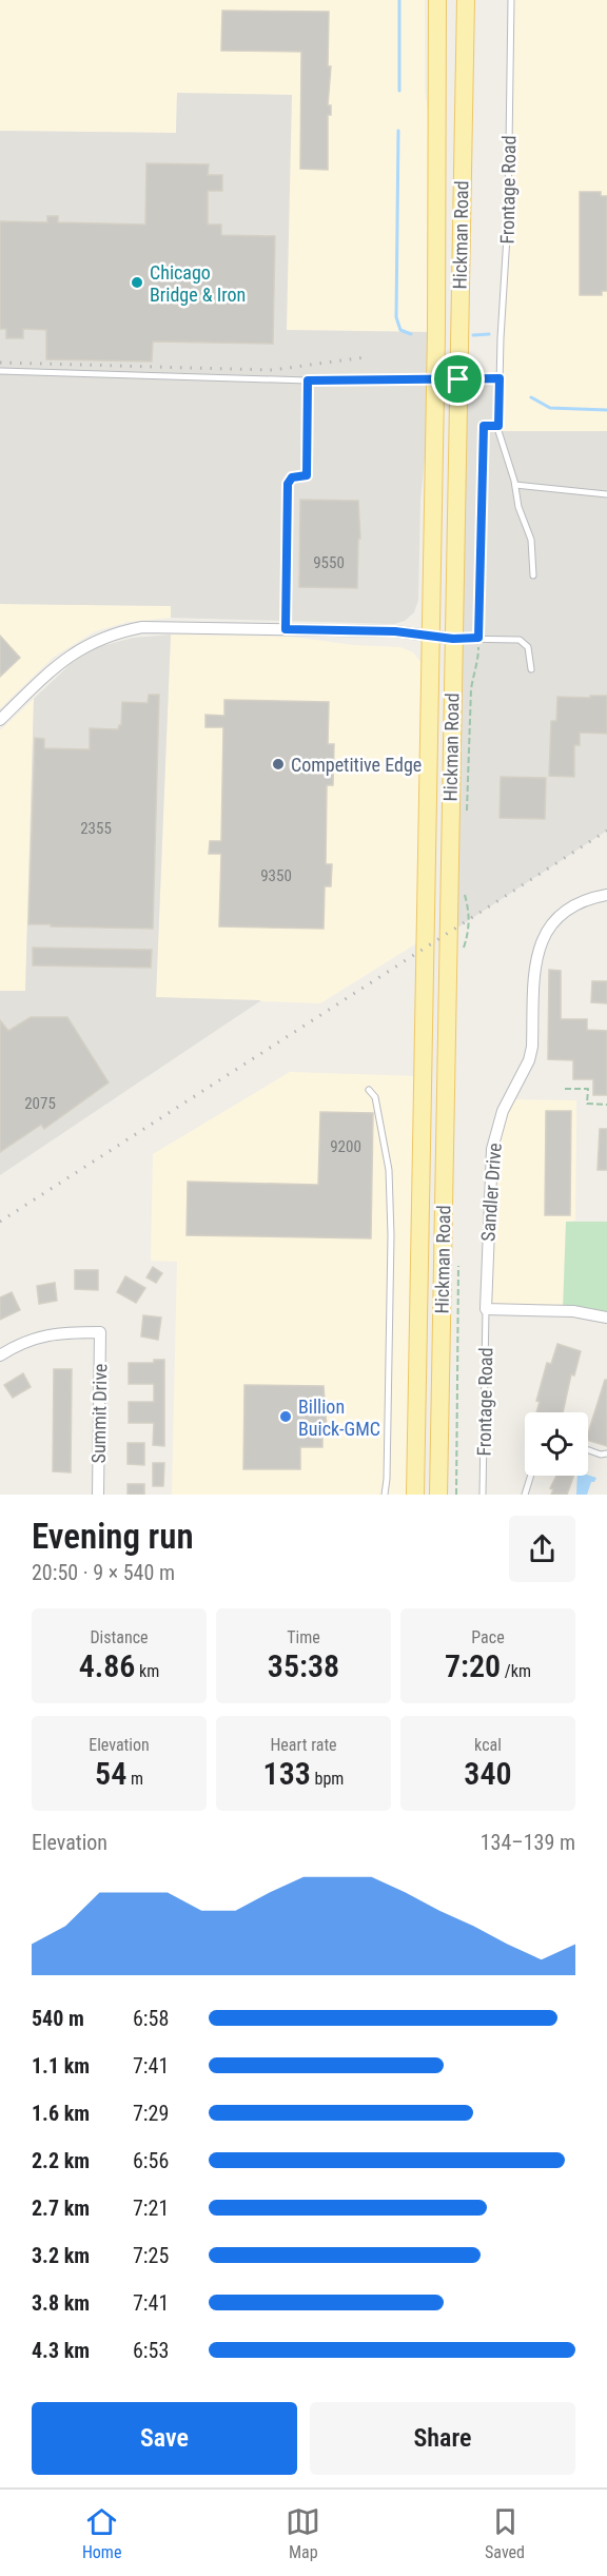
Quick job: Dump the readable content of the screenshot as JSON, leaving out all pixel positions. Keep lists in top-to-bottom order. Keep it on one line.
{"streets":{"main road":["Hickman Road"],"street":["Sandler Drive","Summit Drive"],"lane":["Frontage Road"]},"crossings":[["Frontage Road","Sandler Drive"]],"places":["Chicago Bridge & Iron","Competitive Edge","Billion Buick-GMC"],"house_numbers":["9550","2355","9350","2075","9200"],"page":{"heading":["Evening run","20:50 · 9 × 540 m"],"stats":[["Distance","4.86 km"],["Time","35:38"],["Pace","7:20 /km"],["Elevation","54 m"],["Heart rate","133 bpm"],["kcal","340"]],"chart":["Elevation","134–139 m"],"list":[{"name":"540 m","note":"6:58"},{"name":"1.1 km","note":"7:41"},{"name":"1.6 km","note":"7:29"},{"name":"2.2 km","note":"6:56"},{"name":"2.7 km","note":"7:21"},{"name":"3.2 km","note":"7:25"},{"name":"3.8 km","note":"7:41"},{"name":"4.3 km","note":"6:53"}],"buttons":["Save","Share"],"tabs":["Home","Map","Saved"]}}
